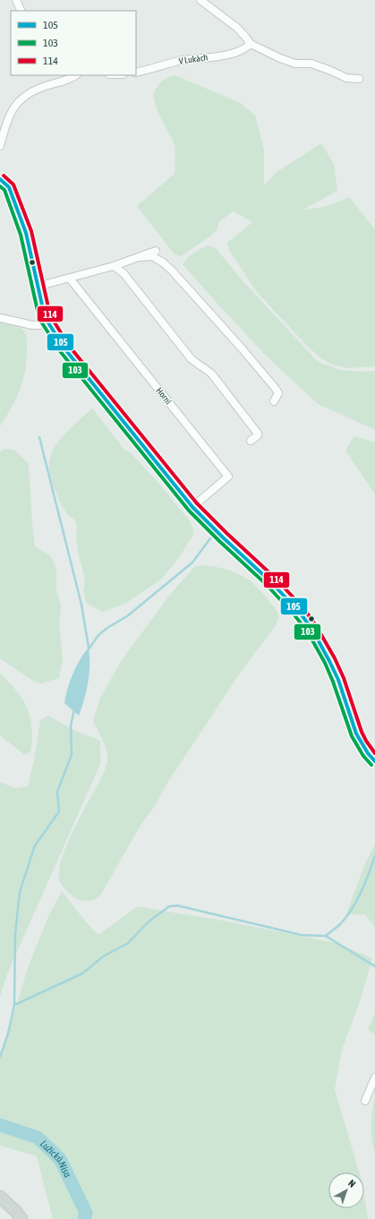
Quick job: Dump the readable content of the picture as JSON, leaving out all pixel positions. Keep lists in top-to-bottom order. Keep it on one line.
{"streets":{"street":["V Lukách","Horní"]},"water":["Lužická Nisa"],"lines":["transit line 114","transit line 105","transit line 103"],"legend":["105","103","114"],"north":"top right"}
